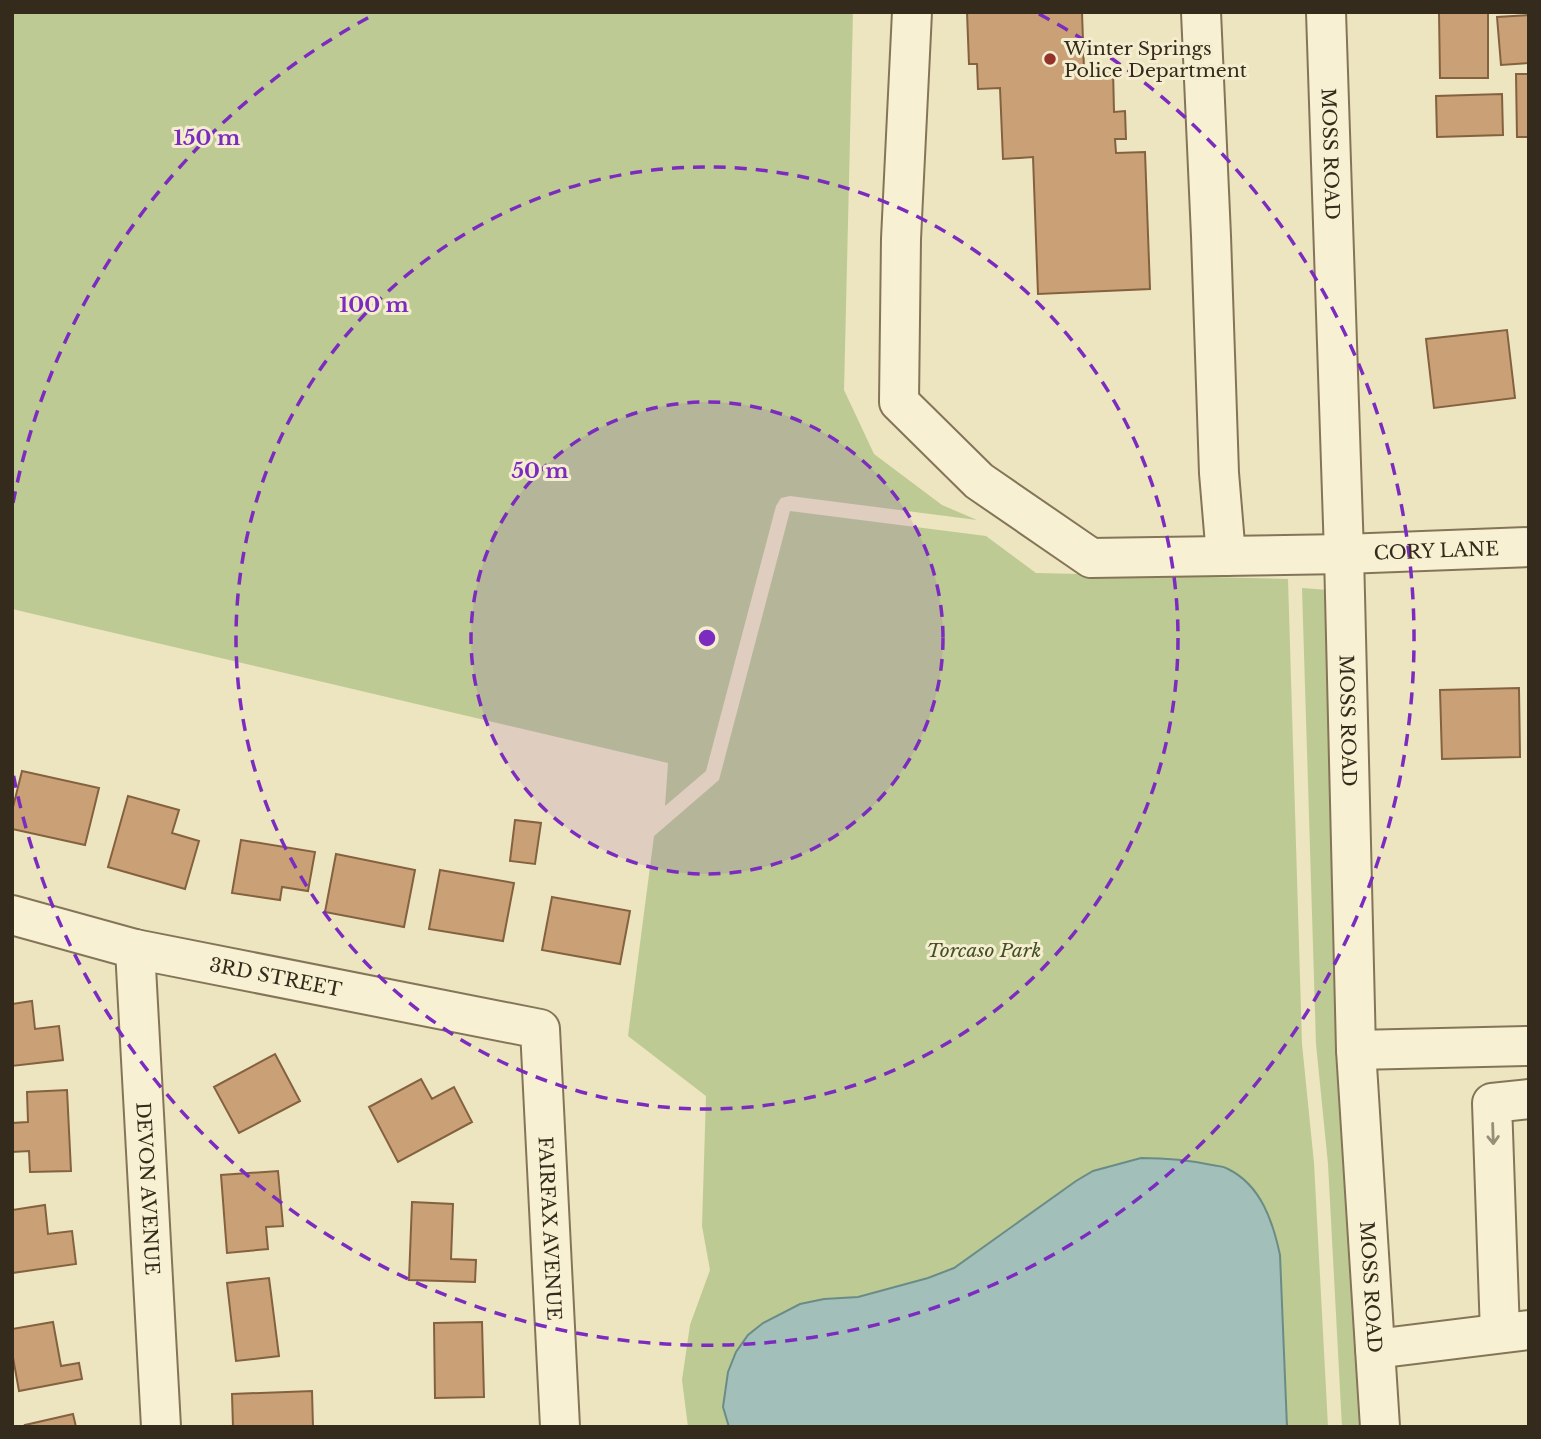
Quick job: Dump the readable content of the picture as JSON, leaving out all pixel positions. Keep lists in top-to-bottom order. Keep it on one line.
{"streets":{"street":["MOSS ROAD","CORY LANE","3RD STREET","DEVON AVENUE","FAIRFAX AVENUE"]},"crossings":[["MOSS ROAD","CORY LANE"],["3RD STREET","DEVON AVENUE"],["3RD STREET","FAIRFAX AVENUE"]],"parks":["Torcaso Park"],"places":["Winter Springs Police Department"],"rings":["150 m","100 m","50 m"]}
